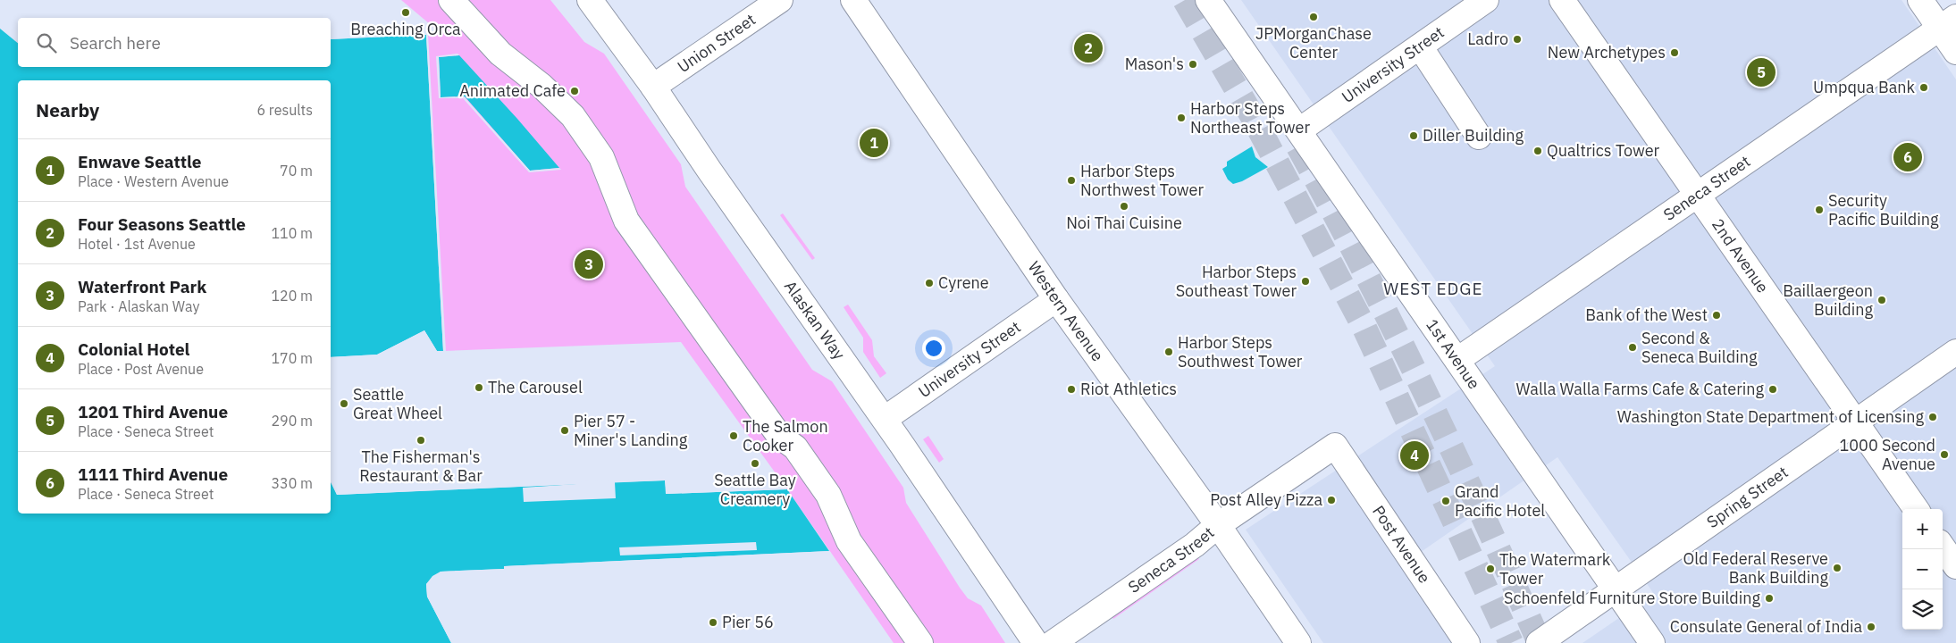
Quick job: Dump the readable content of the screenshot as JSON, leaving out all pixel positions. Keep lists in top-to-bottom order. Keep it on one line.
{"streets":{"street":["Union Street","University Street","Seneca Street","2nd Avenue","Western Avenue","Alaskan Way","1st Avenue","Spring Street","Post Avenue"]},"crossings":[["Union Street","Alaskan Way"],["University Street","Western Avenue"],["University Street","Alaskan Way"],["University Street","1st Avenue"],["Seneca Street","2nd Avenue"],["Seneca Street","Western Avenue"],["Seneca Street","1st Avenue"],["Seneca Street","Post Avenue"],["2nd Avenue","Spring Street"],["1st Avenue","Spring Street"]],"districts":["WEST EDGE"],"places":["Breaching Orca","JPMorganChase Center","Ladro","New Archetypes","Mason's","Umpqua Bank","Animated Cafe","Harbor Steps Northeast Tower","Diller Building","Qualtrics Tower","Harbor Steps Northwest Tower","Noi Thai Cuisine","Security Pacific Building","Harbor Steps Southeast Tower","Cyrene","Baillaergeon Building","Bank of the West","Second & Seneca Building","Harbor Steps Southwest Tower","The Carousel","Riot Athletics","Walla Walla Farms Cafe & Catering","Seattle Great Wheel","Washington State Department of Licensing","Pier 57 - Miner's Landing","The Salmon Cooker","The Fisherman's Restaurant & Bar","1000 Second Avenue","Seattle Bay Creamery","Post Alley Pizza","Grand Pacific Hotel","Old Federal Reserve Bank Building","The Watermark Tower","Schoenfeld Furniture Store Building","Pier 56","Consulate General of India"],"page":{"search":"Search here","pins":["2","5","1","6","3","4"],"heading":["Nearby","6 results"],"list":[{"mark":"1","name":"Enwave Seattle","note":"Place · Western Avenue","value":"70 m"},{"mark":"2","name":"Four Seasons Seattle","note":"Hotel · 1st Avenue","value":"110 m"},{"mark":"3","name":"Waterfront Park","note":"Park · Alaskan Way","value":"120 m"},{"mark":"4","name":"Colonial Hotel","note":"Place · Post Avenue","value":"170 m"},{"mark":"5","name":"1201 Third Avenue","note":"Place · Seneca Street","value":"290 m"},{"mark":"6","name":"1111 Third Avenue","note":"Place · Seneca Street","value":"330 m"}],"map_buttons":["+","−"]}}
